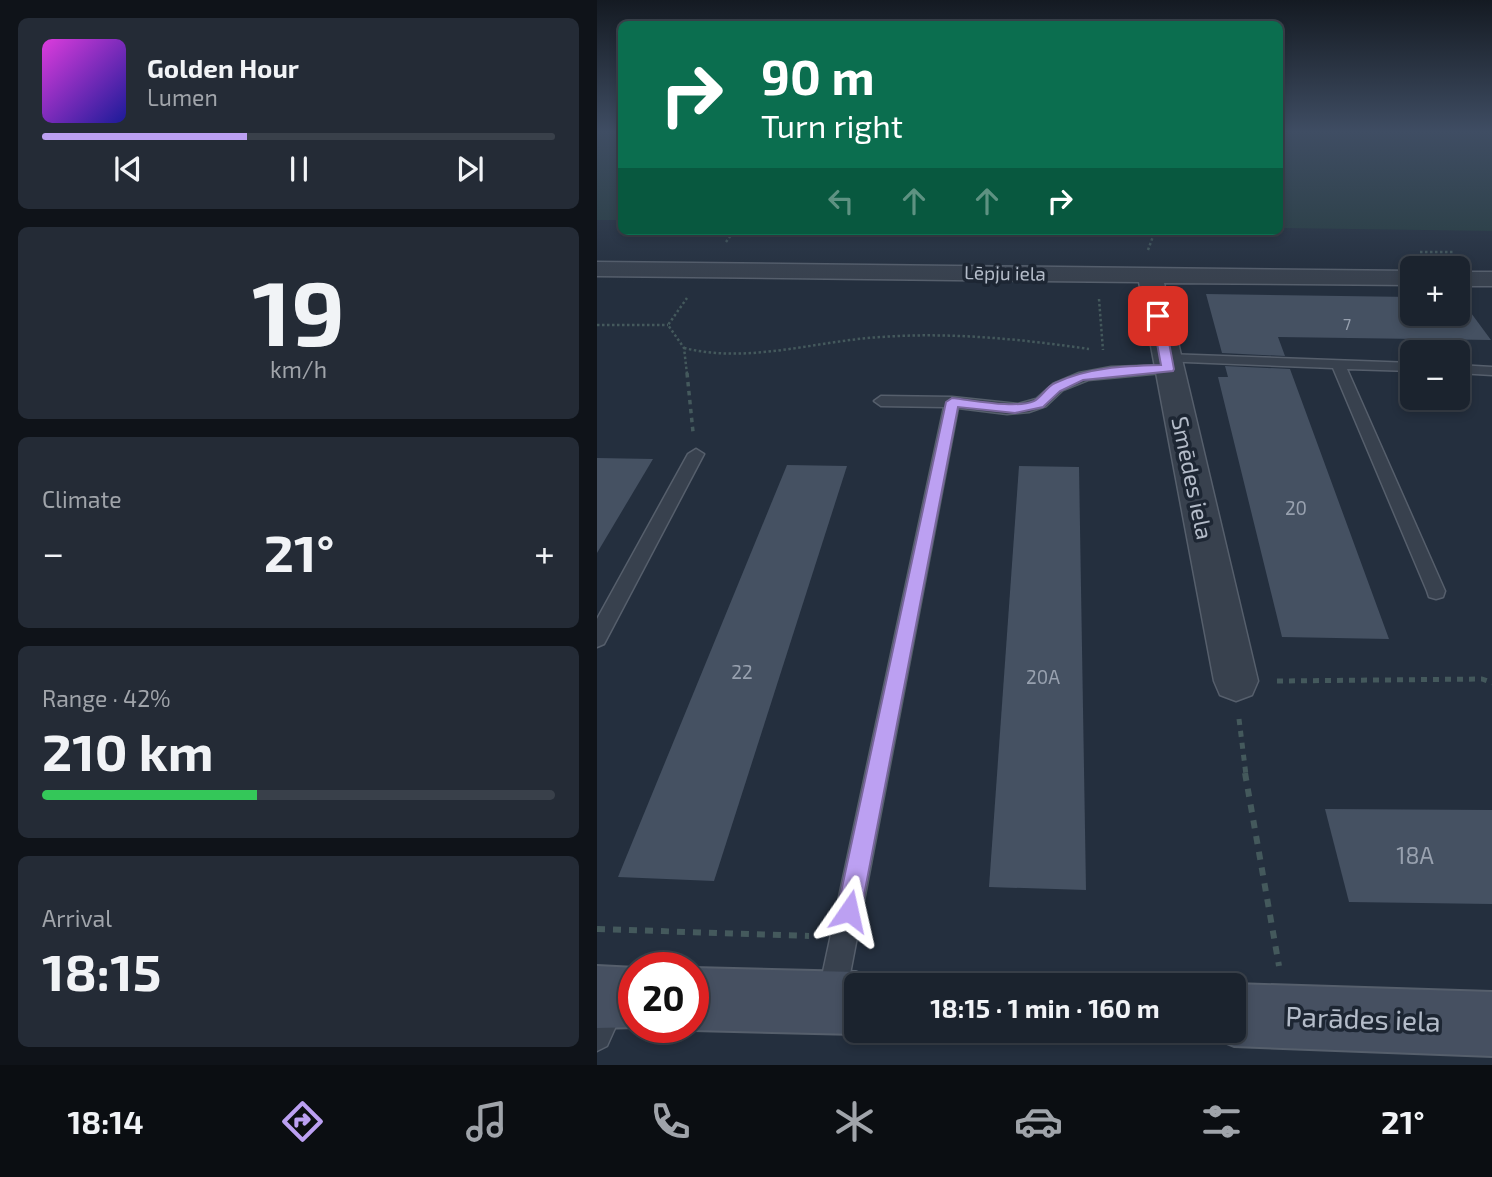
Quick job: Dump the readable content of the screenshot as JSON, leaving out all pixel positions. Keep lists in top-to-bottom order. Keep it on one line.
{"streets":{"street":["Lēpju iela","Smēdes iela","Parādes iela"]},"crossings":[["Lēpju iela","Smēdes iela"]],"house_numbers":["7","20","22","20A","18A"],"page":{"turn":["90 m","Turn right"],"song":["Golden Hour","Lumen"],"tile":[["19","km/h"],"Climate",["Range · 42%","210 km"],["Arrival","18:15"]],"map_buttons":["+","−"],"heat":["−","21°","+"],"limit":"20","trip":"18:15 · 1 min · 160 m","tabs":["18:14","21°"]}}
